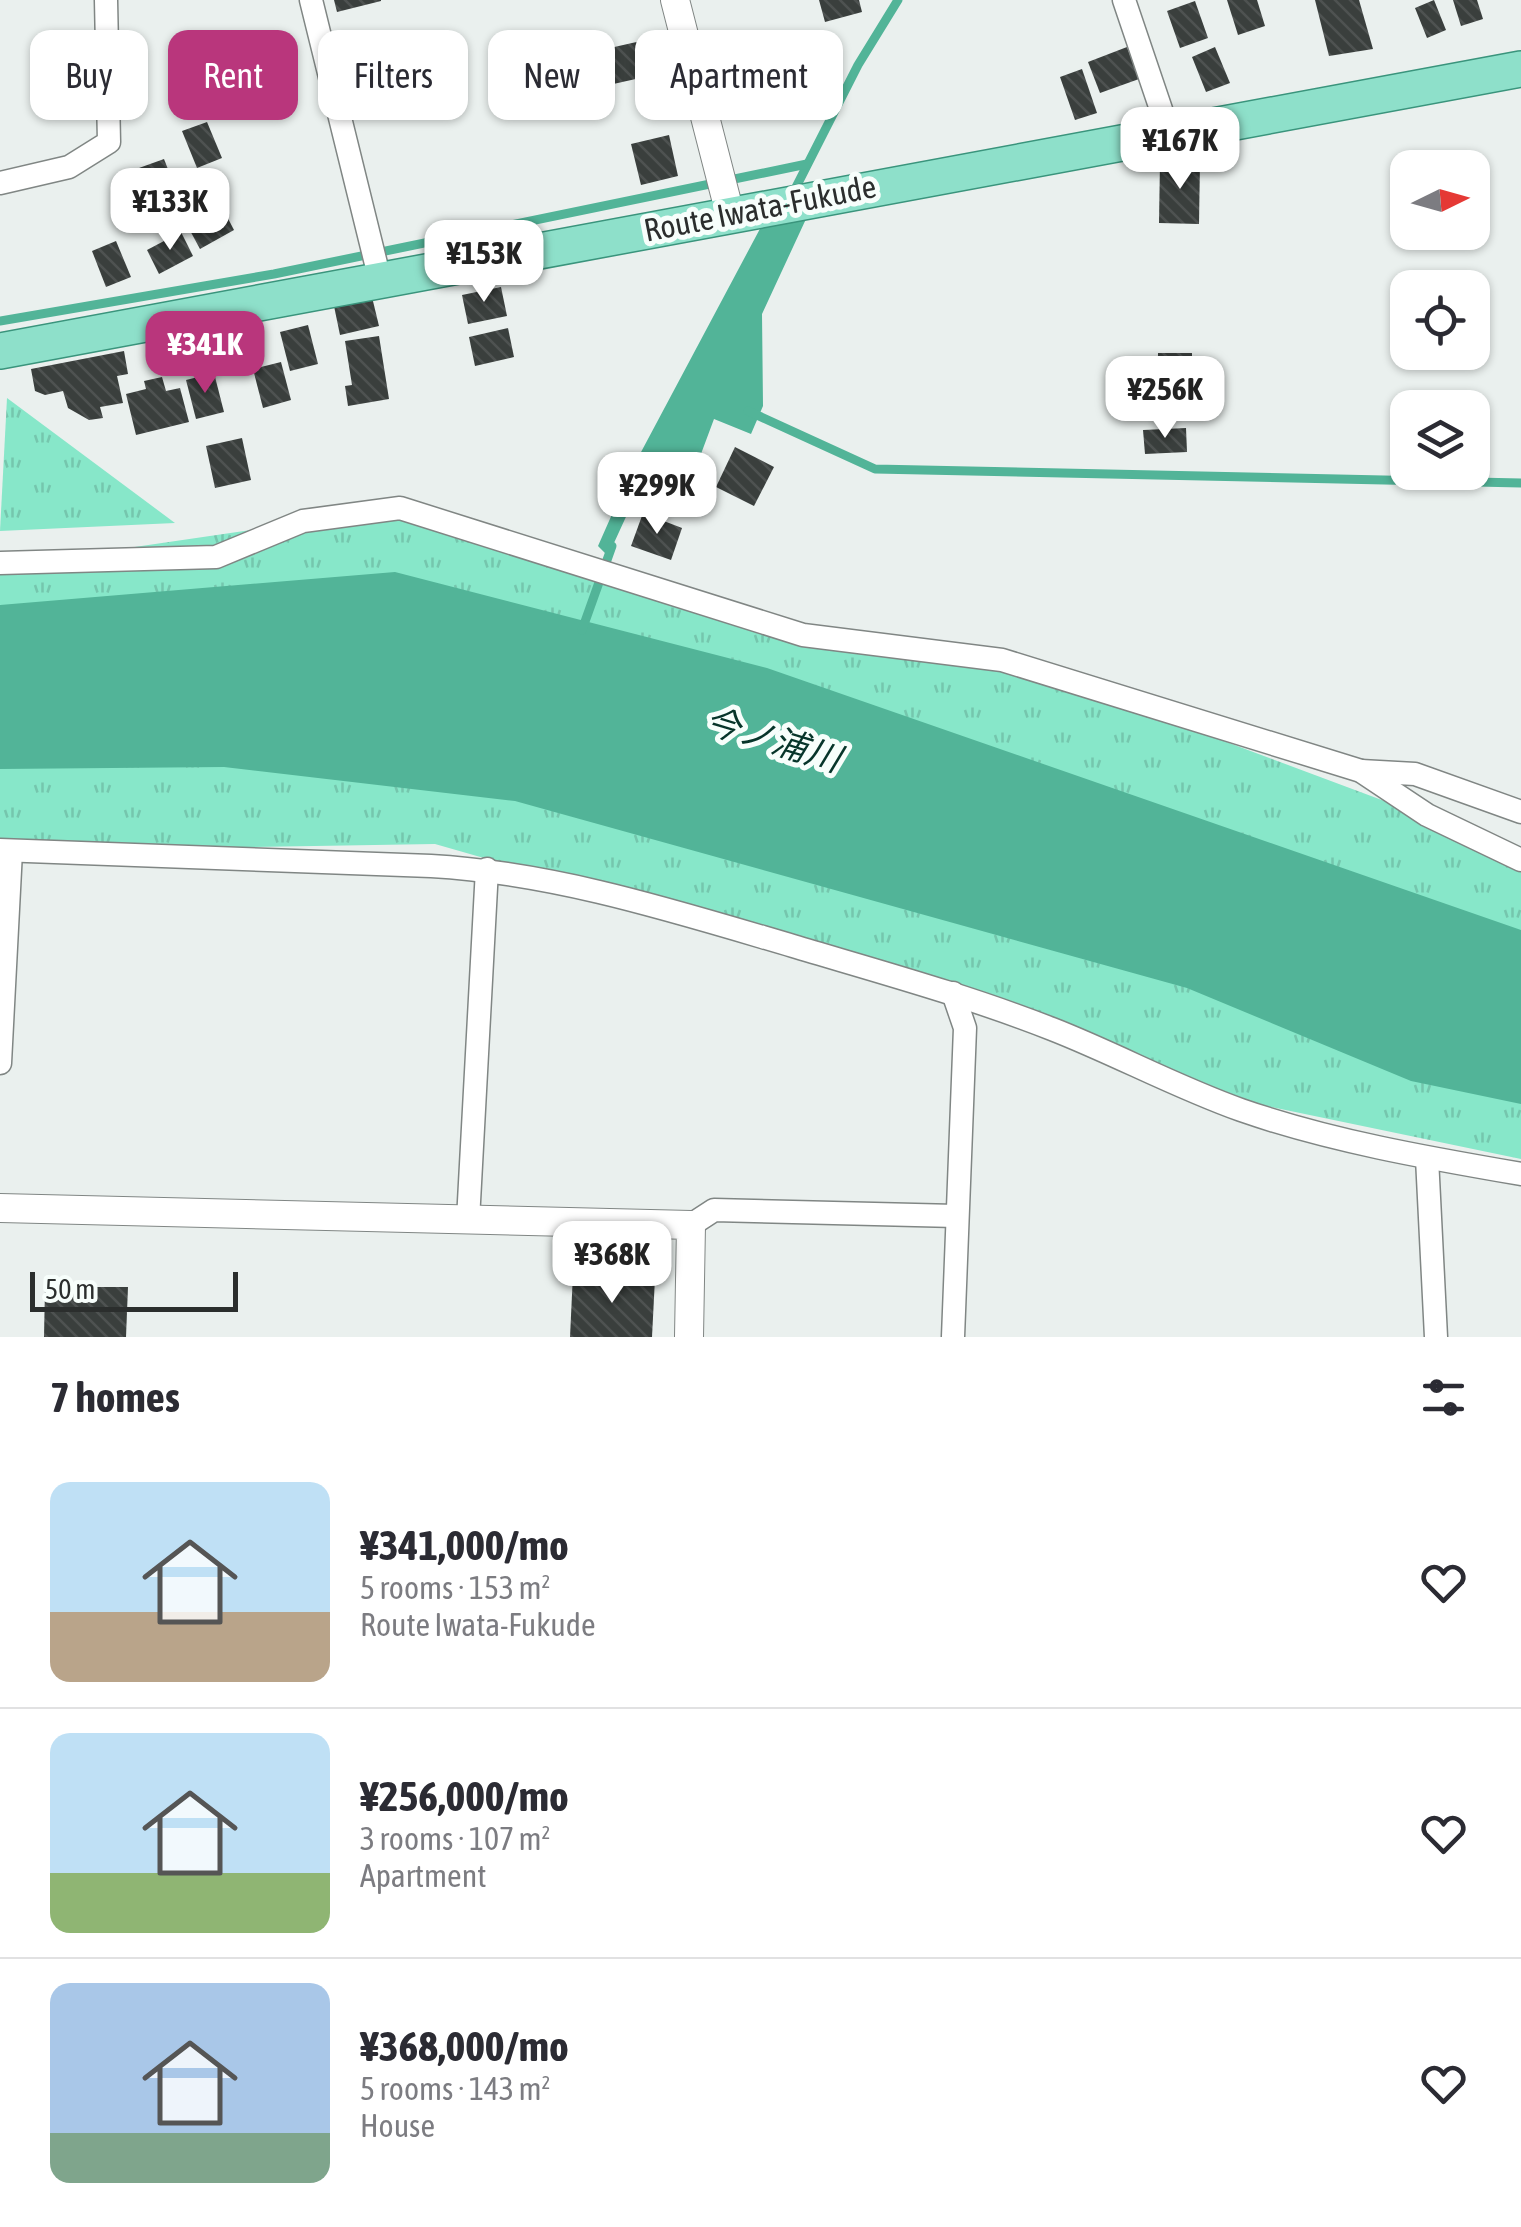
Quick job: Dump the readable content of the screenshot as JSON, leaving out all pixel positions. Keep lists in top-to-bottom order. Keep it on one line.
{"streets":{"main road":["Route Iwata-Fukude"]},"water":["今ノ浦川"],"scale_bar":"50 m","north":"right","page":{"chip":["Buy","Rent","Filters","New","Apartment"],"price":["¥167K","¥133K","¥153K","¥341K","¥256K","¥299K","¥368K"],"scale":"50 m","heading":"7 homes","list":[{"name":"¥341,000/mo","note":"5 rooms · 153 m² · Route Iwata-Fukude"},{"name":"¥256,000/mo","note":"3 rooms · 107 m² · Apartment"},{"name":"¥368,000/mo","note":"5 rooms · 143 m² · House"}]}}
